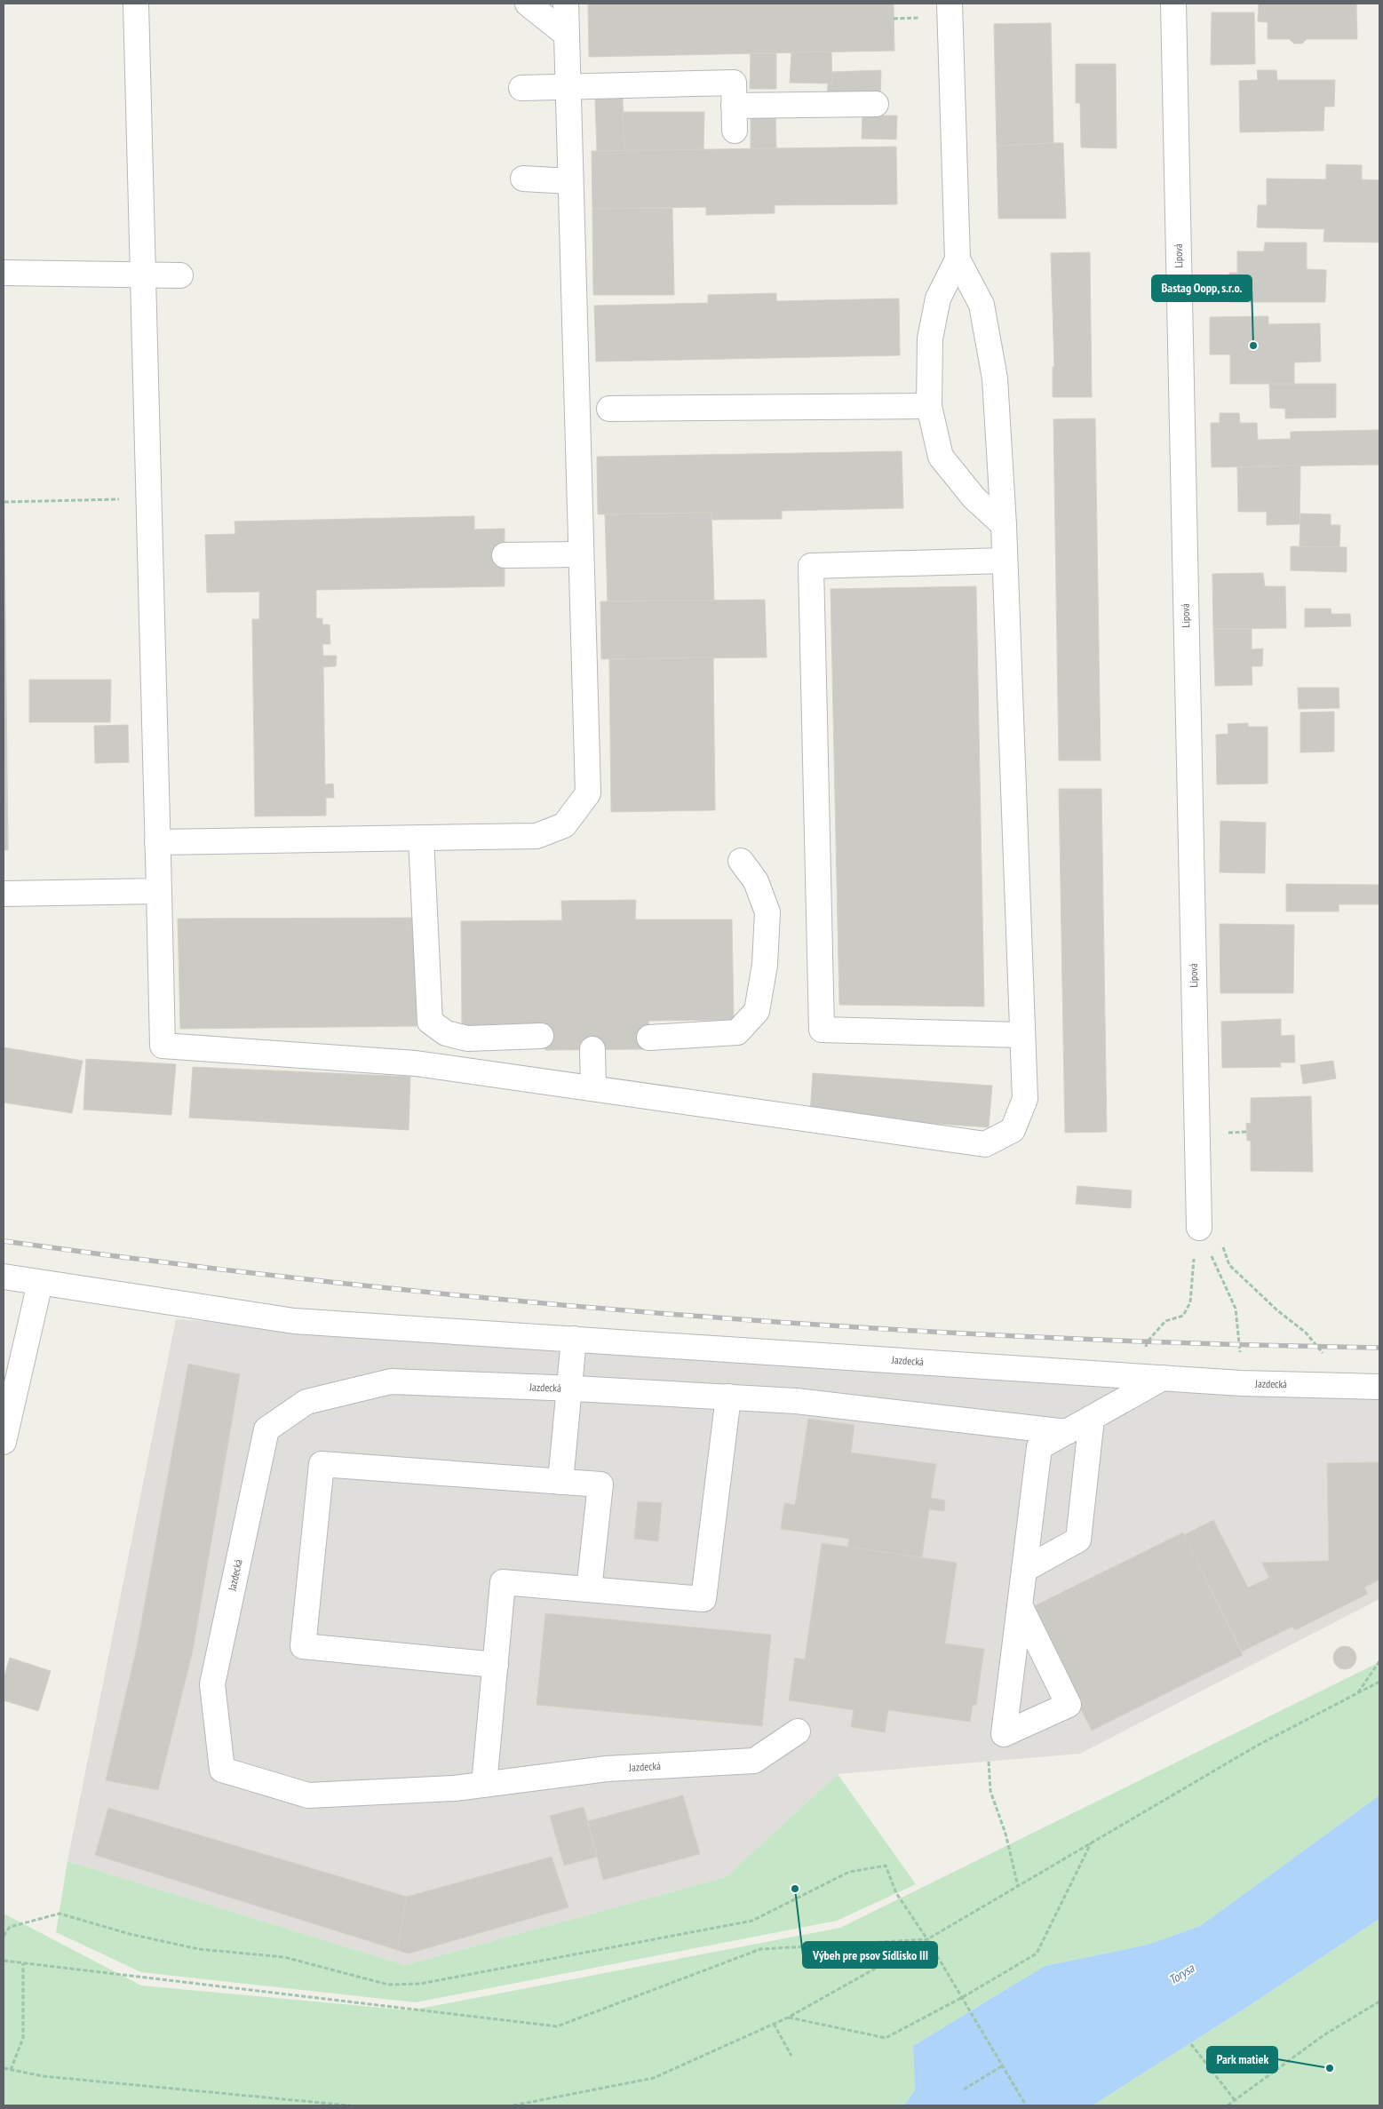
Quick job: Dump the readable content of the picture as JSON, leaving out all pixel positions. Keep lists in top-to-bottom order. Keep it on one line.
{"streets":{"street":["Lipová","Jazdecká"]},"water":["Torysa"],"places":["Bastag Oopp, s.r.o.","Výbeh pre psov Sídlisko III","Park matiek"]}
